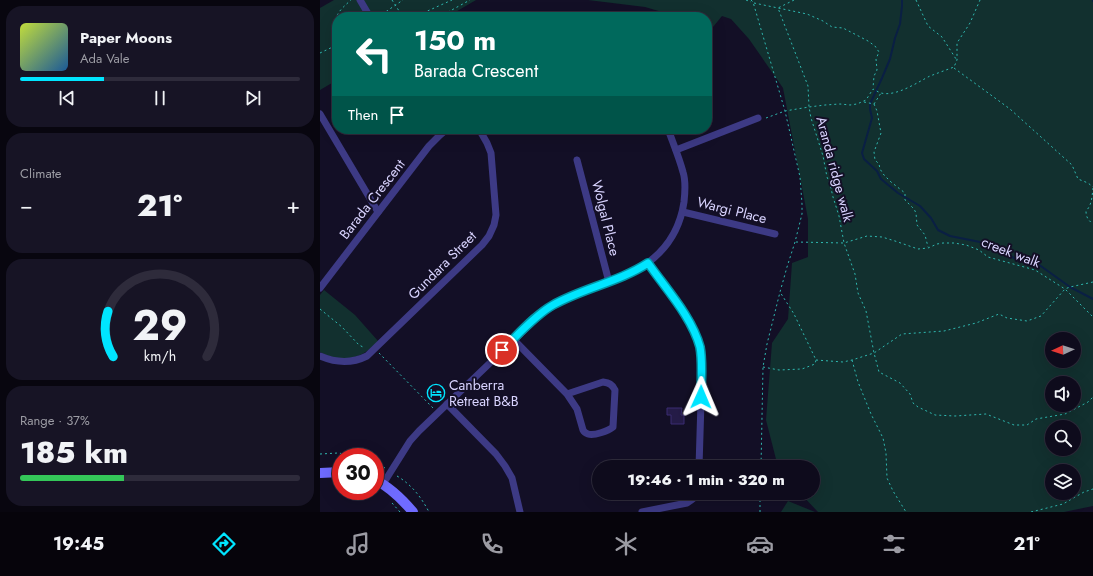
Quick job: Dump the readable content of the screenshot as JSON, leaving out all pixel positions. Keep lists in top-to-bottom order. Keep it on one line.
{"streets":{"street":["Barada Crescent","Wargi Place","Wolgal Place","Gundara Street"],"path":["Aranda ridge walk","creek walk"]},"places":{"hotel":["Canberra Retreat B&B"]},"north":"left","page":{"turn":["150 m","Barada Crescent"],"song":["Paper Moons","Ada Vale"],"then":"Then","tile":["Climate",["Range · 37%","185 km"]],"heat":["−","21°","+"],"limit":"30","trip":"19:46 · 1 min · 320 m","tabs":["19:45","21°"],"gauge":["29","km/h"]}}
